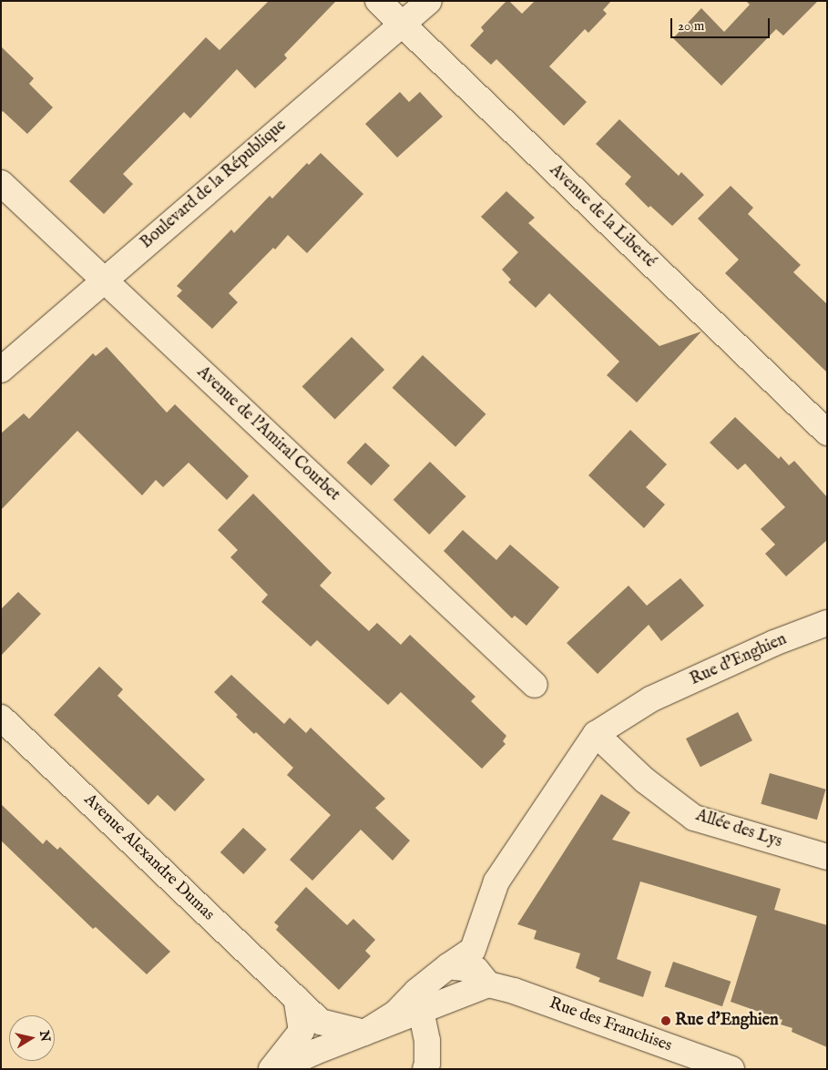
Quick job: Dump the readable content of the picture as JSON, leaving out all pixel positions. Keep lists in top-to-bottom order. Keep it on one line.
{"streets":{"street":["Boulevard de la République","Avenue de la Liberté","Avenue de l'Amiral Courbet","Rue d'Enghien","Allée des Lys","Avenue Alexandre Dumas","Rue des Franchises"]},"crossings":[["Boulevard de la République","Avenue de la Liberté"],["Boulevard de la République","Avenue de l'Amiral Courbet"],["Rue d'Enghien","Allée des Lys"],["Rue d'Enghien","Avenue Alexandre Dumas"],["Rue d'Enghien","Rue des Franchises"]],"places":["Rue d'Enghien"],"scale_bar":"20 m","north":"right"}
